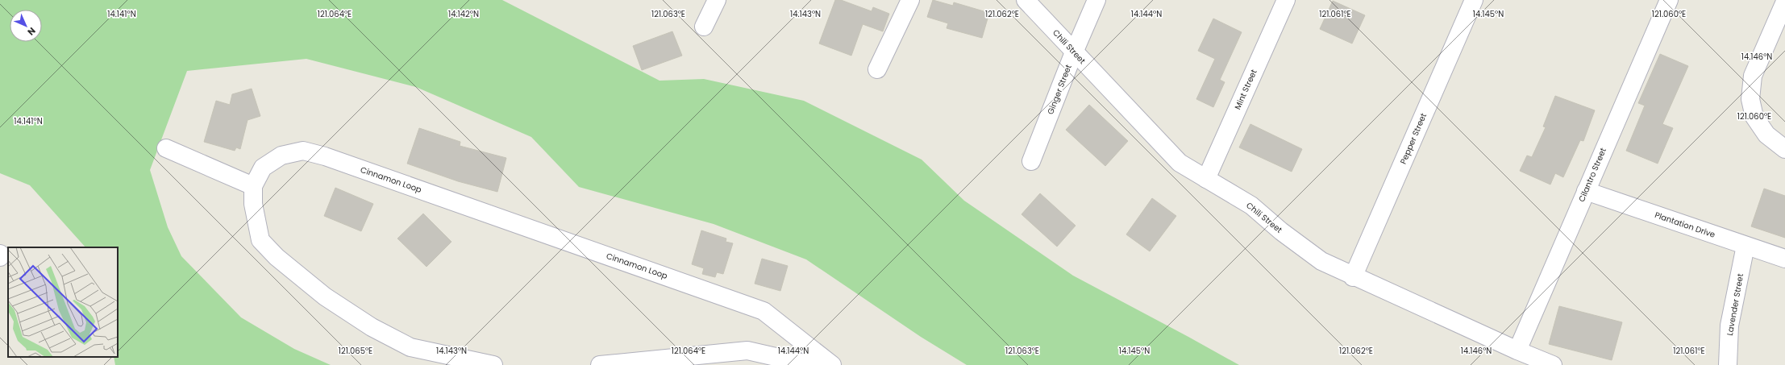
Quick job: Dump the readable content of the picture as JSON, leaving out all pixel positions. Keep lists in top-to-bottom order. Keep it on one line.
{"streets":{"street":["Chili Street","Ginger Street","Mint Street","Pepper Street","Cilantro Street","Cinnamon Loop","Plantation Drive","Lavender Street"]},"crossings":[["Chili Street","Ginger Street"],["Chili Street","Mint Street"],["Chili Street","Pepper Street"],["Chili Street","Cilantro Street"],["Cilantro Street","Plantation Drive"],["Plantation Drive","Lavender Street"]],"north":"bottom right","coordinates":["14.141°N","121.064°E","14.142°N","121.063°E","14.143°N","121.062°E","14.144°N","121.061°E","14.145°N","121.060°E","14.146°N","121.065°E"]}
